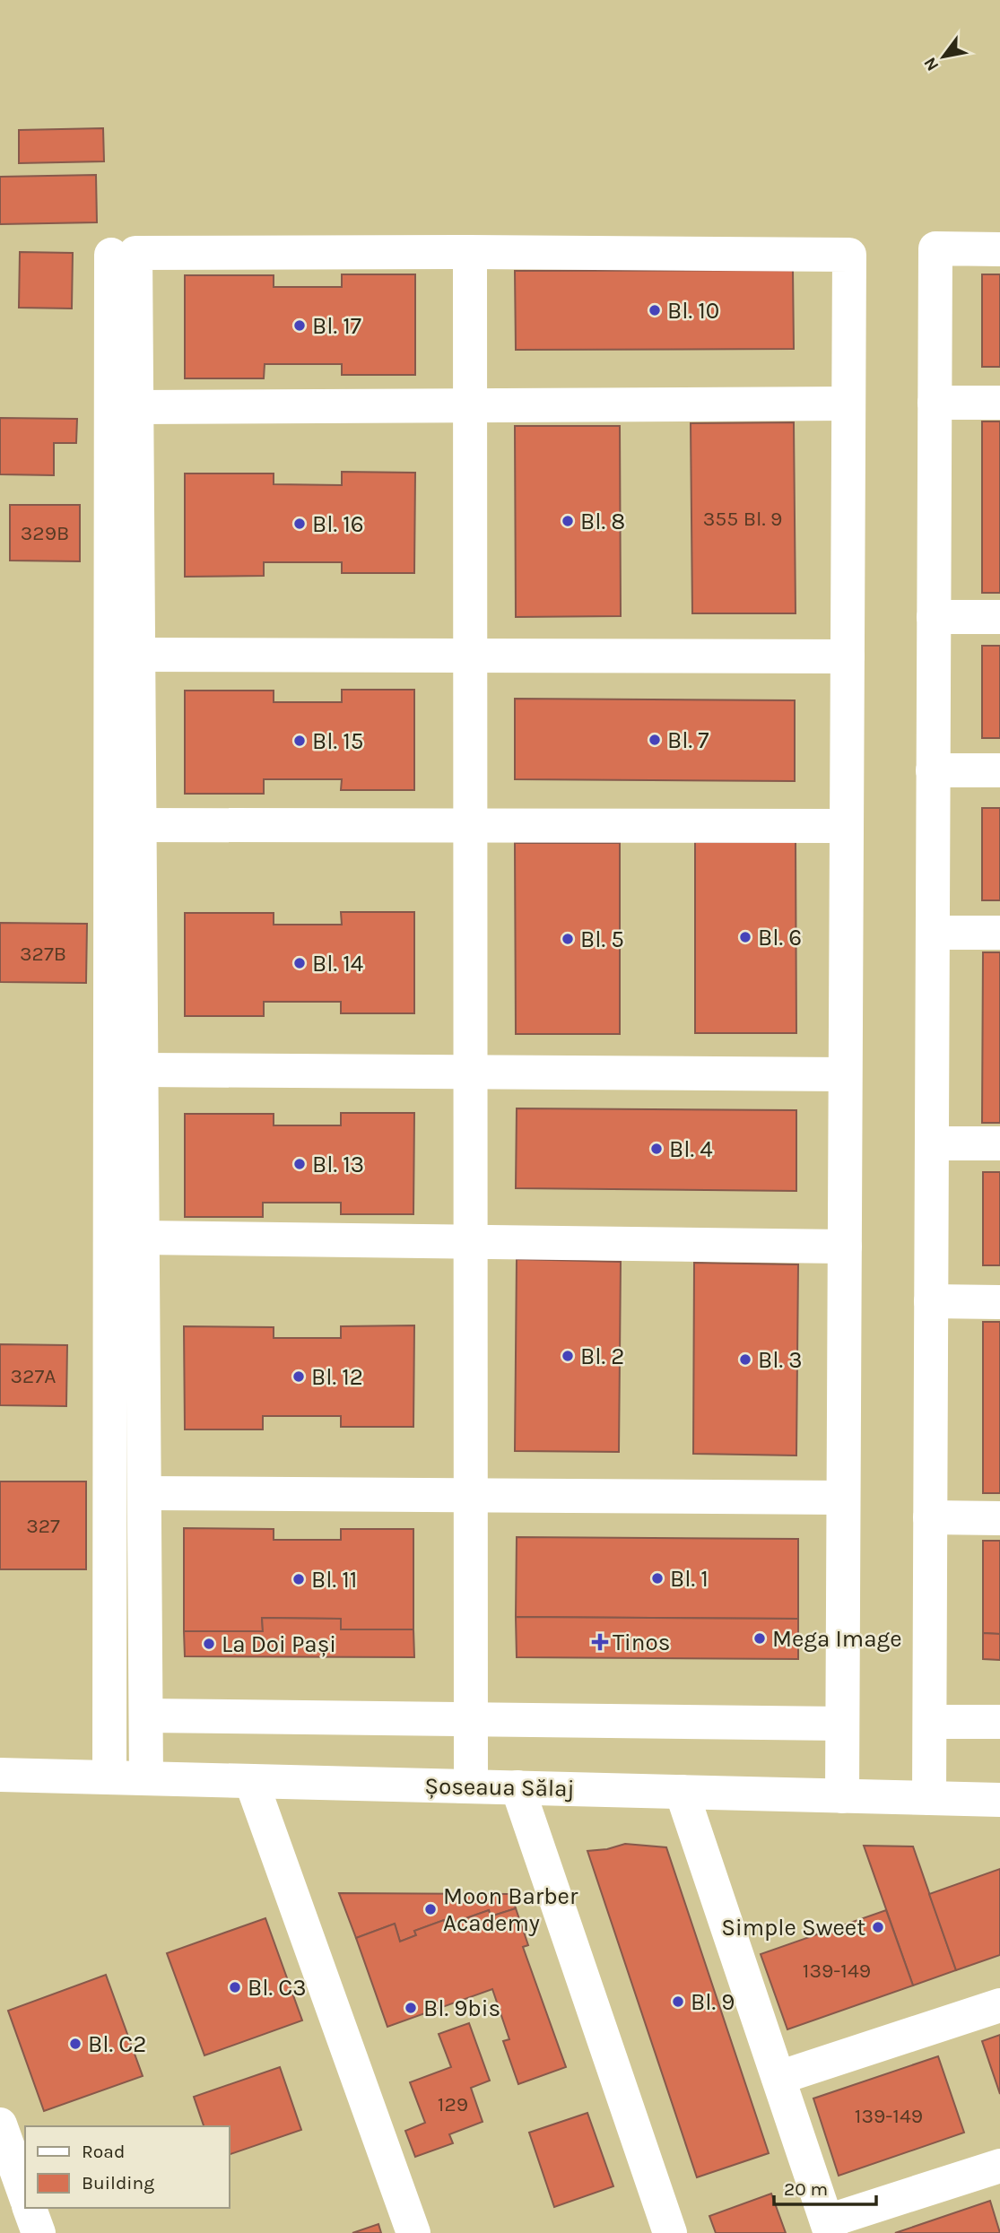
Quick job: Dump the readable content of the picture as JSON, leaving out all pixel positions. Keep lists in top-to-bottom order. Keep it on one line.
{"streets":{"street":["Șoseaua Sălaj"]},"places":{"other":["Bl. 10","Bl. 17","Bl. 8","Bl. 16","Bl. 7","Bl. 15","Bl. 6","Bl. 5","Bl. 14","Bl. 4","Bl. 13","Bl. 2","Bl. 3","Bl. 12","Bl. 1","Bl. 11","Mega Image","La Doi Pași","Moon Barber Academy","Simple Sweet","Bl. C3","Bl. 9","Bl. 9bis","Bl. C2"],"health":["Tinos"]},"house_numbers":["355 Bl. 9","329B","327B","327A","327","139-149","129","139-149"],"legend":["Road","Building"],"scale_bar":"20 m","north":"bottom left"}
